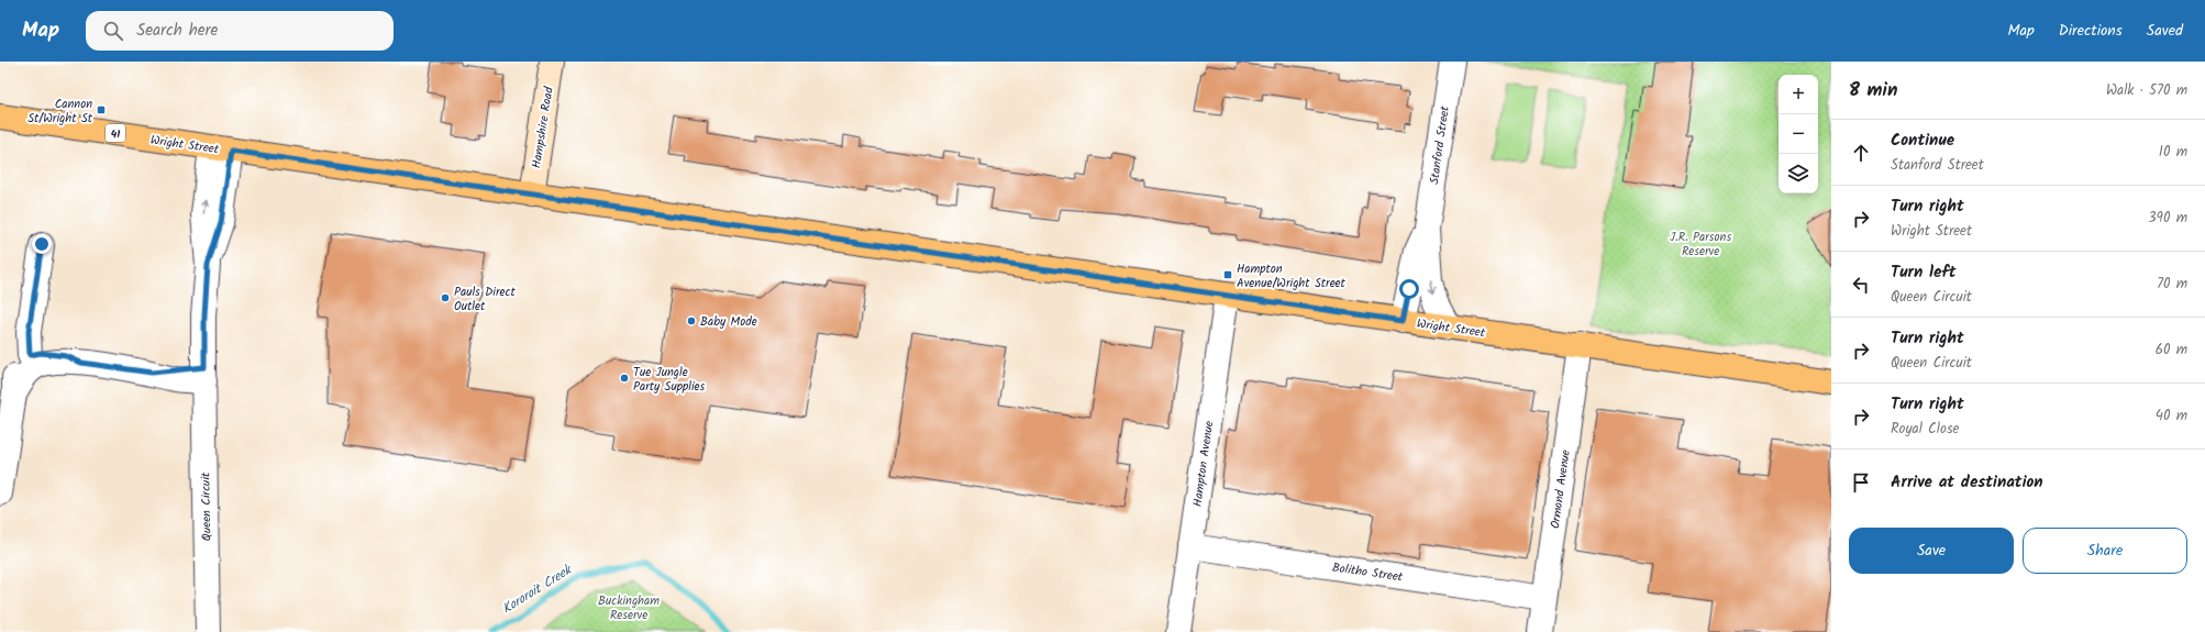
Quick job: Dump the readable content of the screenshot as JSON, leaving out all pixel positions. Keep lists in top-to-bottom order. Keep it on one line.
{"streets":{"main road":["41","Wright Street"],"street":["Hampshire Road","Stanford Street","Hampton Avenue","Ormond Avenue","Queen Circuit","Bolitho Street"]},"crossings":[["Hampshire Road","Wright Street"],["Wright Street","Stanford Street"],["Wright Street","Hampton Avenue"],["Wright Street","Ormond Avenue"],["Wright Street","Queen Circuit"],["Hampton Avenue","Bolitho Street"],["Ormond Avenue","Bolitho Street"]],"water":["Kororoit Creek"],"parks":["J.R. Parsons Reserve","Buckingham Reserve"],"places":{"transit":["Cannon St/Wright St","Hampton Avenue/Wright Street"],"other":["Pauls Direct Outlet","Baby Mode","Tue Jungle Party Supplies"]},"page":{"header":"Map","search":"Search here","nav":["Map","Directions","Saved"],"heading":["8 min","Walk · 570 m"],"map_buttons":["+","−"],"list":[["Continue","Stanford Street","10 m"],["Turn right","Wright Street","390 m"],["Turn left","Queen Circuit","70 m"],["Turn right","Queen Circuit","60 m"],["Turn right","Royal Close","40 m"],"Arrive at destination"],"buttons":["Save","Share"]}}
